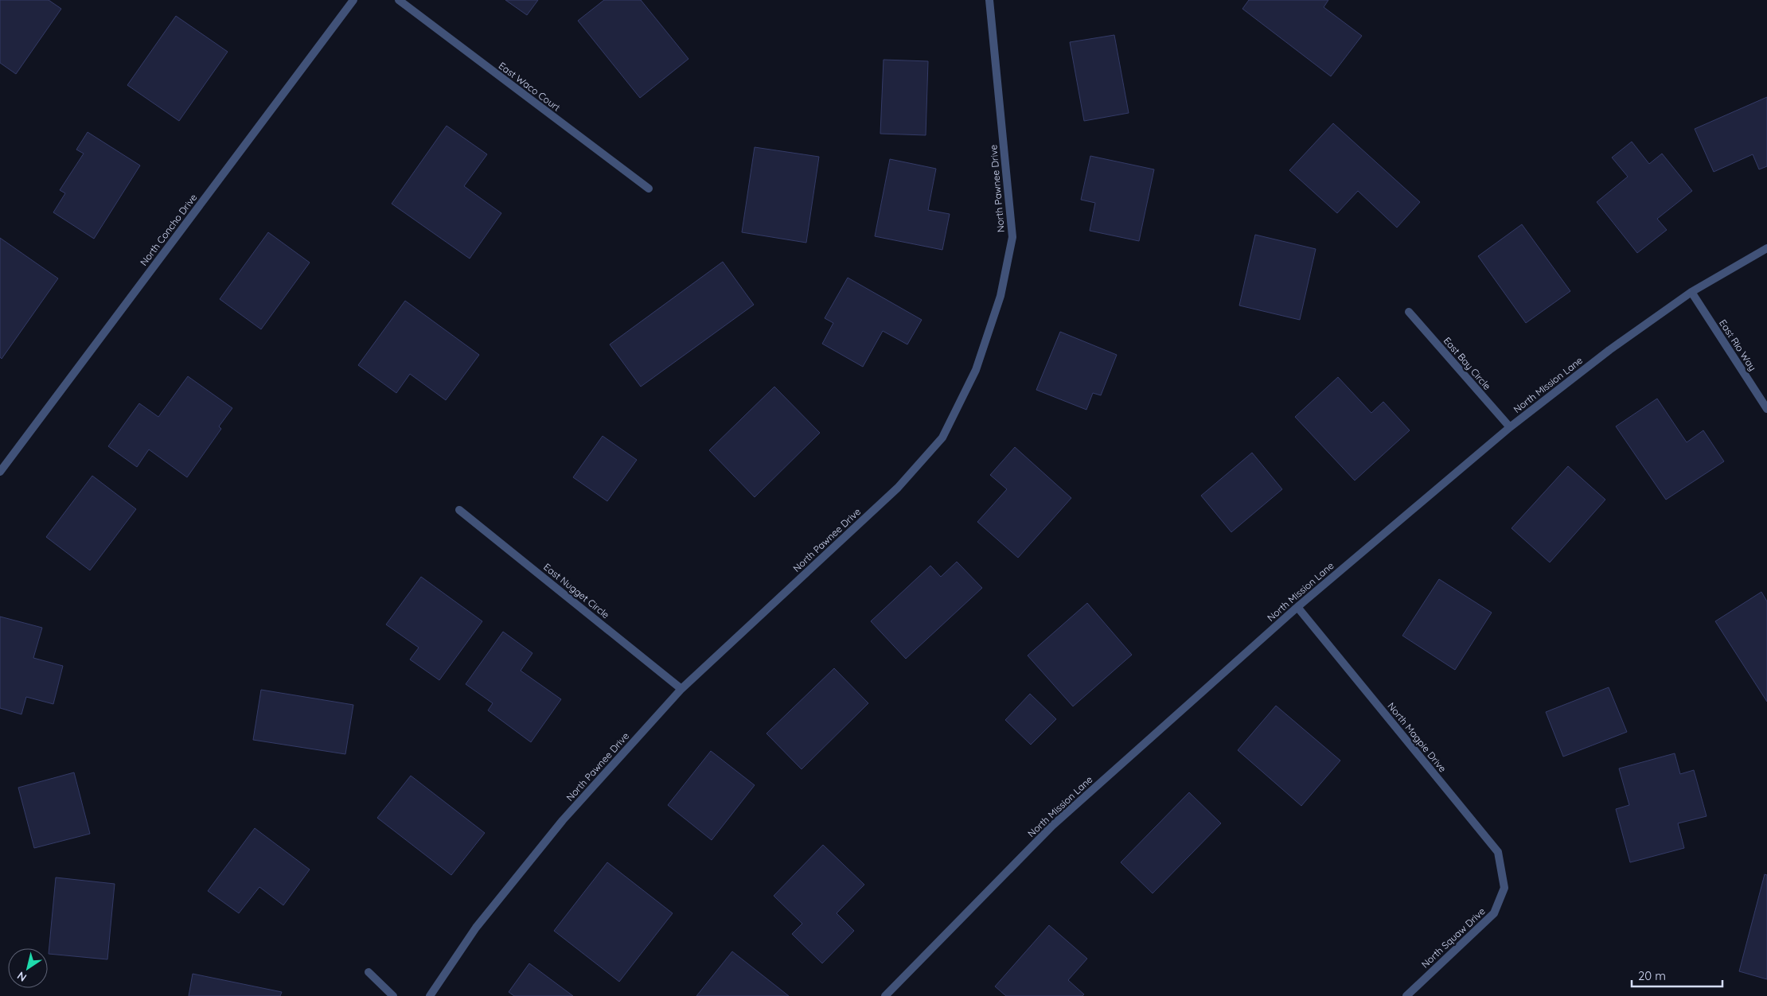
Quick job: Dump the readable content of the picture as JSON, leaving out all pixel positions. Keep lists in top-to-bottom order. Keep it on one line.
{"streets":{"street":["East Waco Court","North Pawnee Drive","North Concho Drive","East Rio Way","East Bay Circle","North Mission Lane","East Nugget Circle","North Magpie Drive","North Squaw Drive"]},"crossings":[["North Pawnee Drive","East Nugget Circle"],["East Rio Way","North Mission Lane"],["East Bay Circle","North Mission Lane"],["North Mission Lane","North Magpie Drive"],["North Magpie Drive","North Squaw Drive"]],"scale_bar":"20 m","north":"bottom left"}
